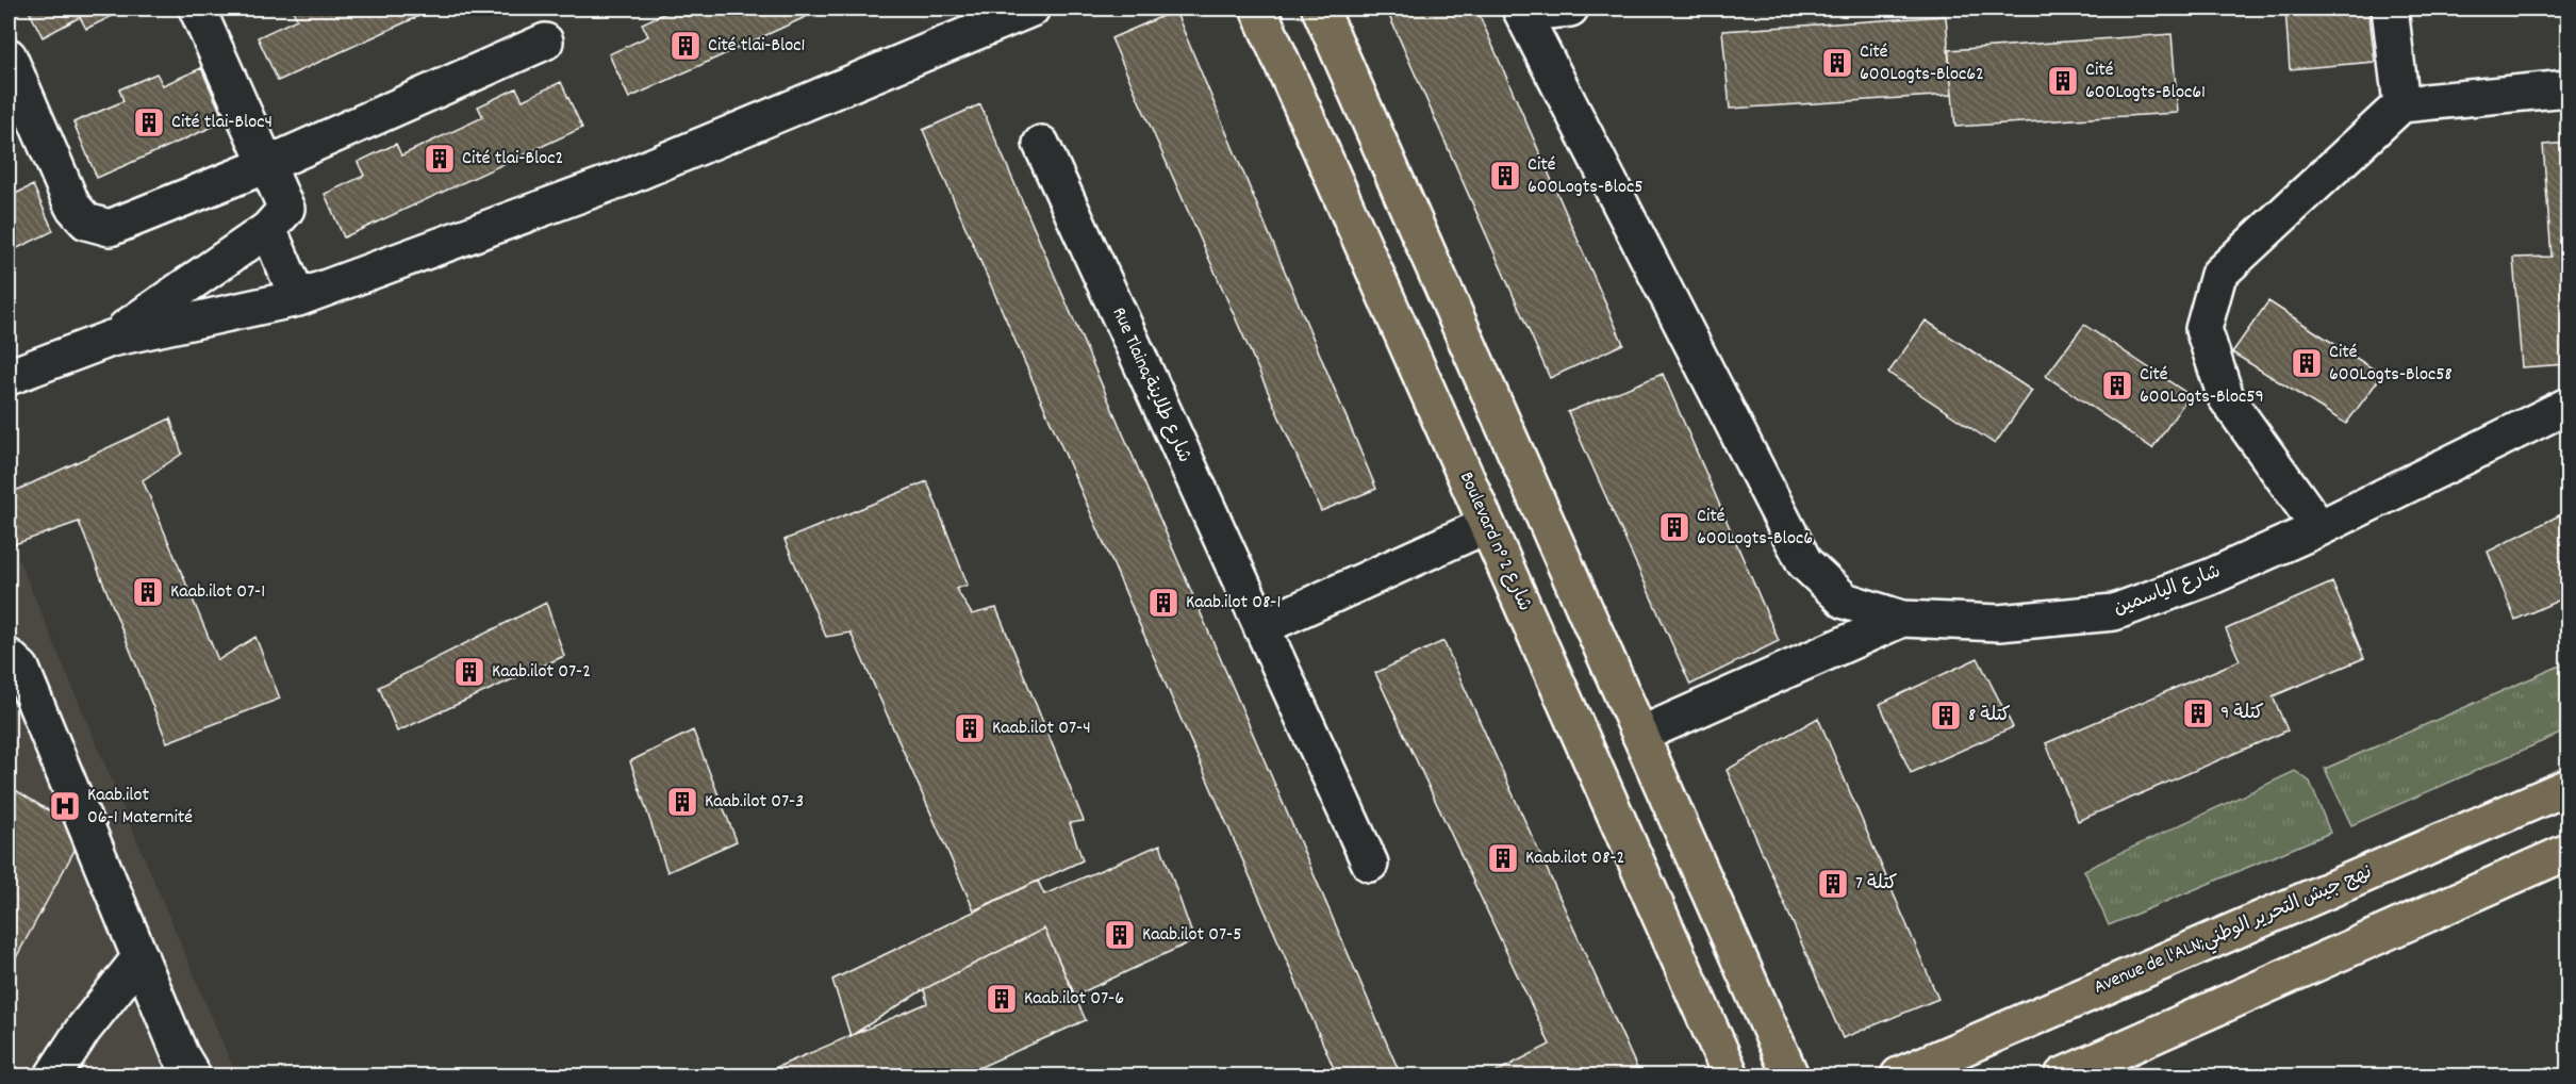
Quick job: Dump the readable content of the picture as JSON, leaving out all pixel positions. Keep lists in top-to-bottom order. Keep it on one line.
{"streets":{"main road":["Boulevard n° شارع 2","Avenue de l'ALN;نهج جيش التحرير الوطني"],"street":["Rue Tlaina;شارع طلاينة","شارع الياسمين"]},"places":{"building":["Cité tlai-Bloc1","Cité 600Logts-Bloc62","Cité 600Logts-Bloc61","Cité tlai-Bloc4","Cité tlai-Bloc2","Cité 600Logts-Bloc5","Cité 600Logts-Bloc58","Cité 600Logts-Bloc59","Cité 600Logts-Bloc6","Kaab.ilot 07-1","Kaab.ilot 08-1","Kaab.ilot 07-2","كتلة 9","كتلة 8","Kaab.ilot 07-4","Kaab.ilot 07-3","Kaab.ilot 08-2","كتلة 7","Kaab.ilot 07-5","Kaab.ilot 07-6"],"hospital":["Kaab.ilot 06-1 Maternité"]}}
